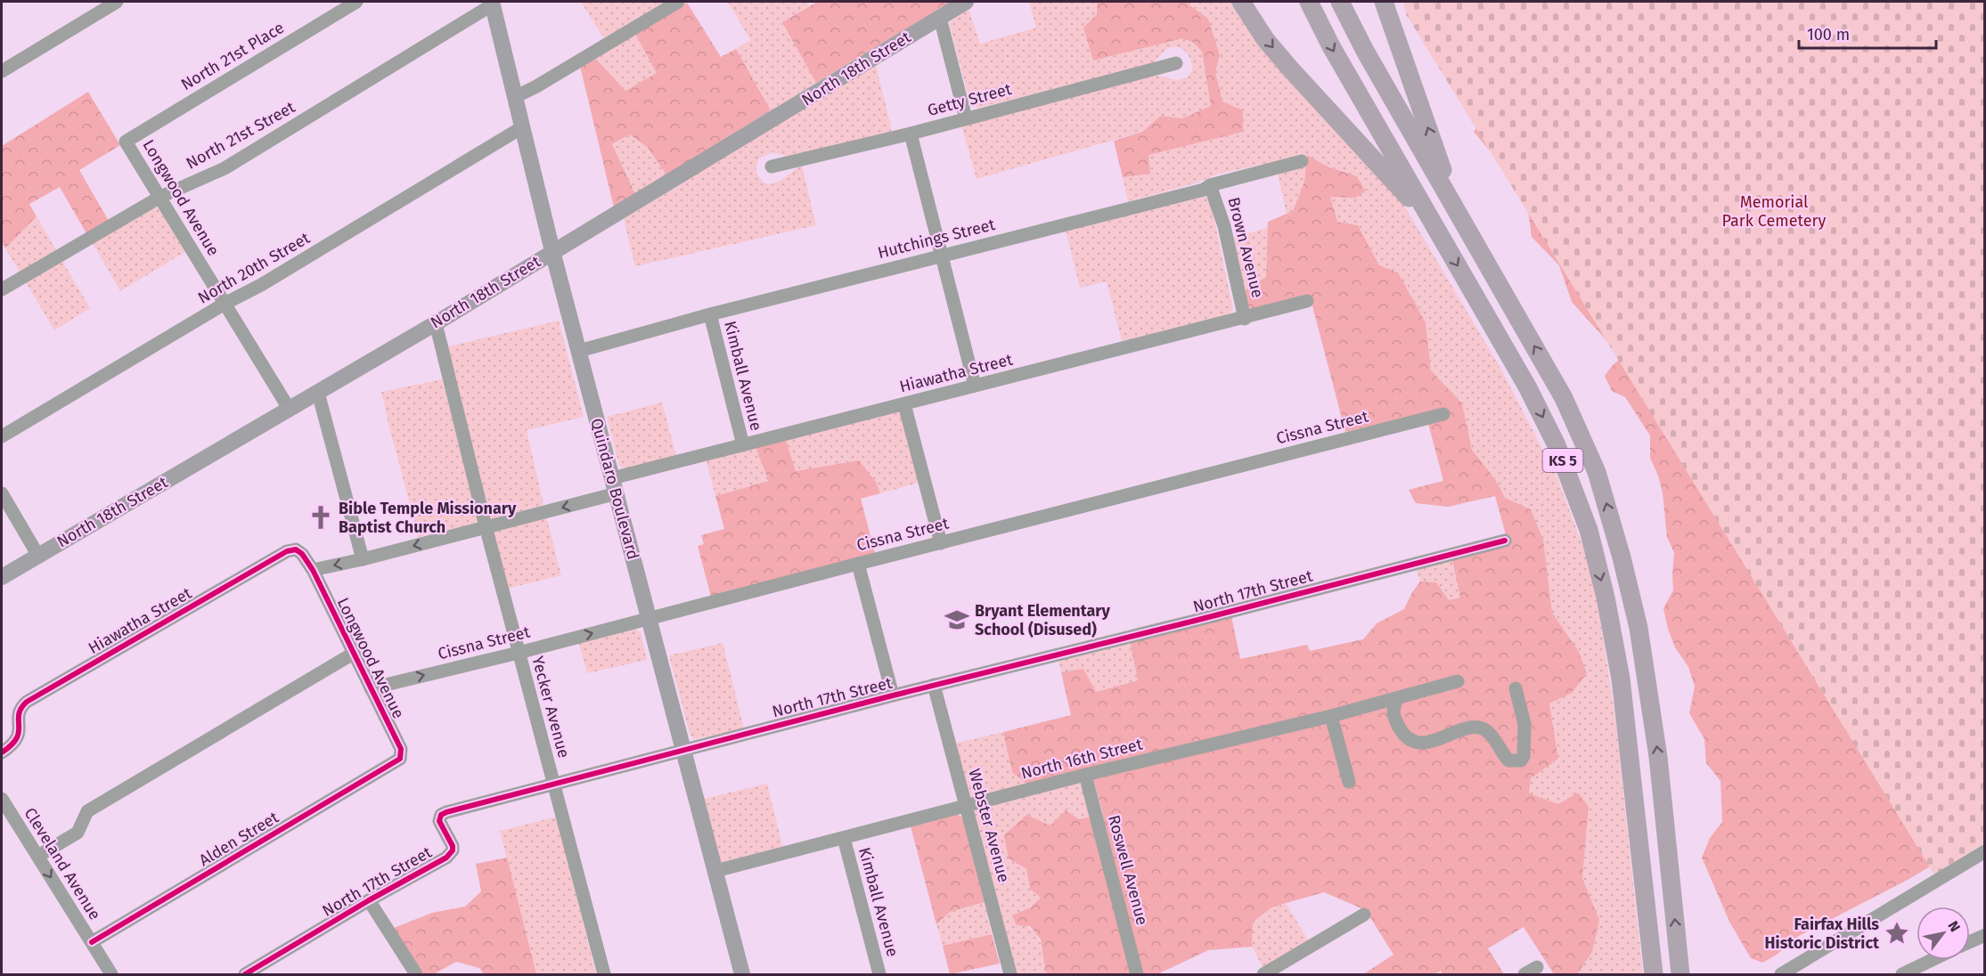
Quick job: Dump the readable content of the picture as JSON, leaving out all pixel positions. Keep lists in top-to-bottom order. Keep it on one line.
{"streets":{"highway":["KS 5"],"main road":["North 18th Street","Quindaro Boulevard"],"street":["North 21st Place","Getty Street","North 21st Street","Longwood Avenue","Hutchings Street","Brown Avenue","North 20th Street","Hiawatha Street","Kimball Avenue","Cissna Street","North 17th Street","Yecker Avenue","North 16th Street","Webster Avenue","Alden Street","Cleveland Avenue","Roswell Avenue"]},"crossings":[["North 21st Place","Longwood Avenue"],["North 18th Street","Longwood Avenue"],["North 18th Street","Quindaro Boulevard"],["North 18th Street","Yecker Avenue"],["North 21st Street","Longwood Avenue"],["North 21st Street","Quindaro Boulevard"],["Longwood Avenue","North 20th Street"],["Longwood Avenue","Hiawatha Street"],["Longwood Avenue","Cissna Street"],["Longwood Avenue","Alden Street"],["Hutchings Street","Brown Avenue"],["Hutchings Street","Kimball Avenue"],["Hutchings Street","Quindaro Boulevard"],["Brown Avenue","Hiawatha Street"],["North 20th Street","Quindaro Boulevard"],["Hiawatha Street","Kimball Avenue"],["Hiawatha Street","Quindaro Boulevard"],["Hiawatha Street","Yecker Avenue"],["Kimball Avenue","North 16th Street"],["Cissna Street","Quindaro Boulevard"],["Cissna Street","Yecker Avenue"],["Quindaro Boulevard","North 17th Street"],["Quindaro Boulevard","North 16th Street"],["North 17th Street","Yecker Avenue"],["North 17th Street","Webster Avenue"],["North 16th Street","Webster Avenue"],["North 16th Street","Roswell Avenue"],["Alden Street","Cleveland Avenue"]],"one_way":["Cleveland Avenue"],"parks":["Memorial Park Cemetery"],"places":{"church":["Bible Temple Missionary Baptist Church"],"school or university":["Bryant Elementary School (Disused)"],"place":["Fairfax Hills Historic District"]},"scale_bar":"100 m","north":"top right"}
